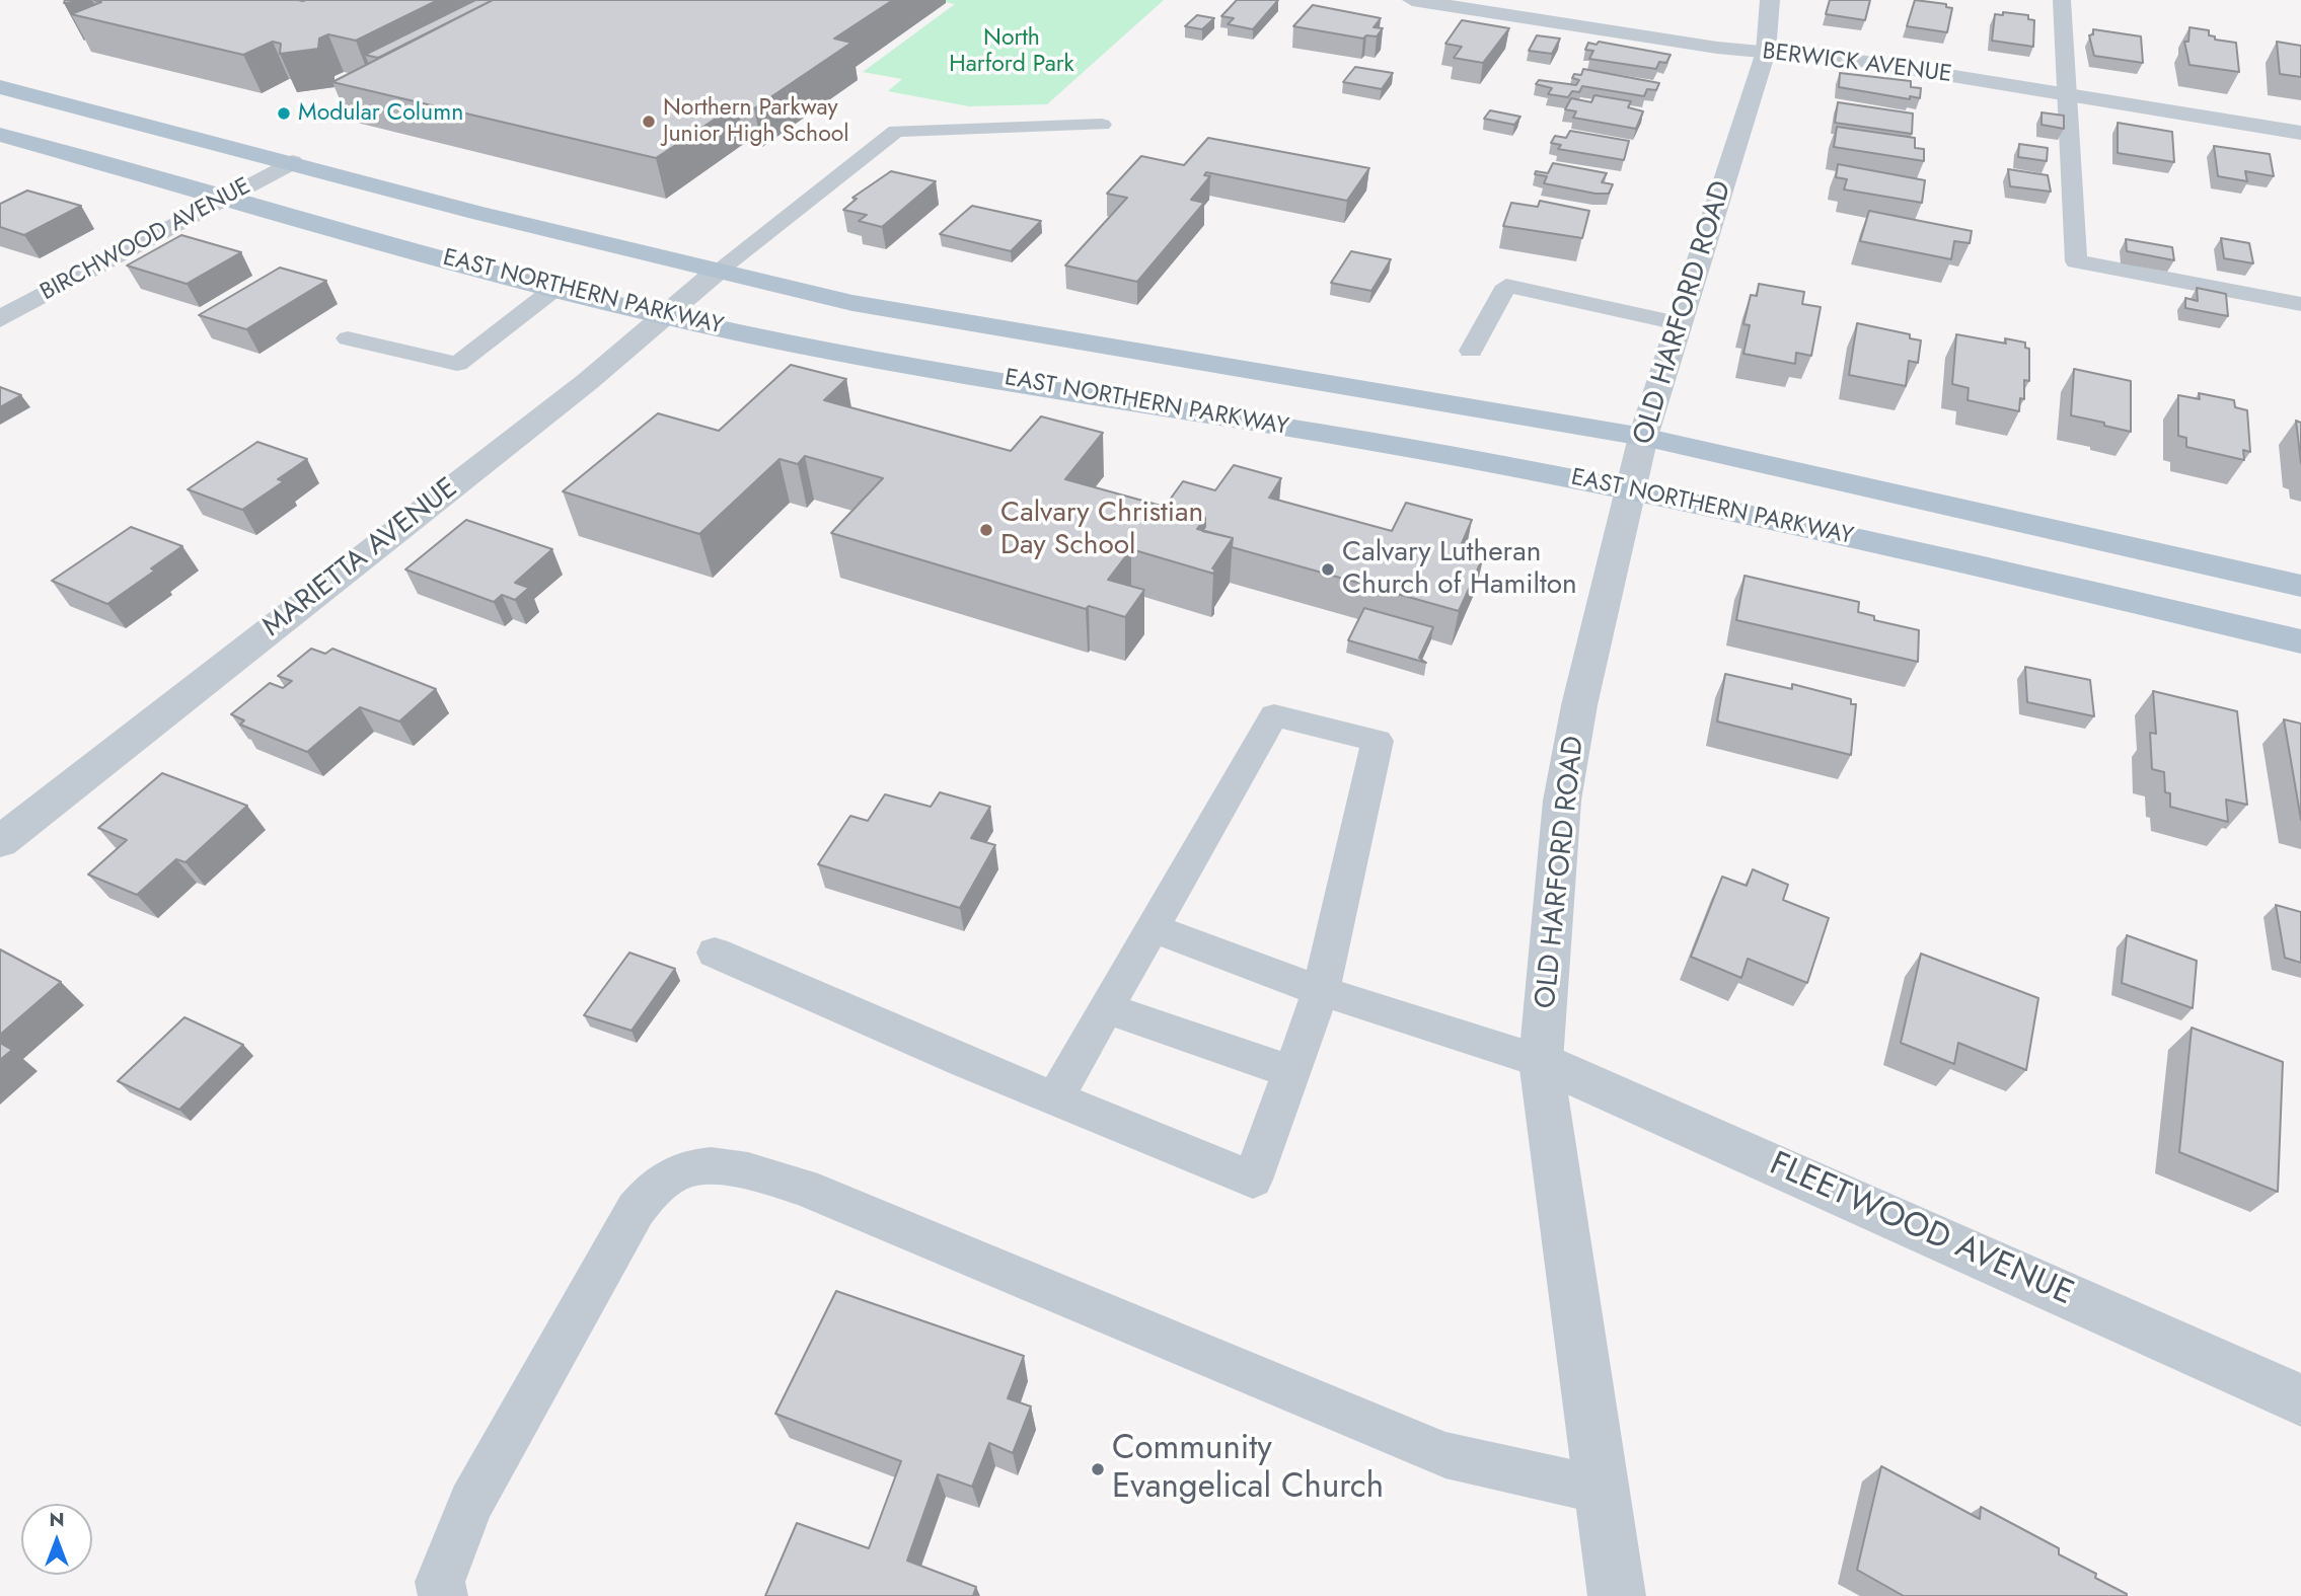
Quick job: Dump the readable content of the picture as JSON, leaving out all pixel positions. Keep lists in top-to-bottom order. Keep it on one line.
{"streets":{"main road":["EAST NORTHERN PARKWAY"],"street":["BERWICK AVENUE","BIRCHWOOD AVENUE","OLD HARFORD ROAD","MARIETTA AVENUE","FLEETWOOD AVENUE"]},"crossings":[["BERWICK AVENUE","OLD HARFORD ROAD"],["BIRCHWOOD AVENUE","EAST NORTHERN PARKWAY"],["EAST NORTHERN PARKWAY","OLD HARFORD ROAD"],["EAST NORTHERN PARKWAY","MARIETTA AVENUE"],["OLD HARFORD ROAD","FLEETWOOD AVENUE"]],"parks":["North Harford Park"],"places":["Modular Column","Northern Parkway Junior High School","Calvary Christian Day School","Calvary Lutheran Church of Hamilton","Community Evangelical Church"],"north":"top"}
